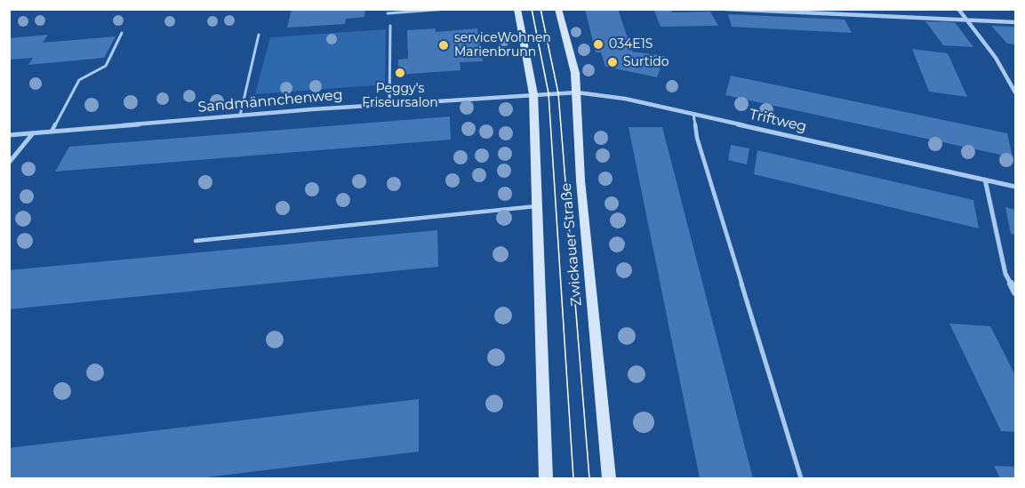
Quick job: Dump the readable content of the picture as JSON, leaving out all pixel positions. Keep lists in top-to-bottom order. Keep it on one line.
{"streets":{"main road":["Zwickauer Straße"],"street":["Sandmännchenweg","Triftweg"]},"crossings":[["Sandmännchenweg","Triftweg"],["Sandmännchenweg","Zwickauer Straße"],["Triftweg","Zwickauer Straße"]],"places":["034E1S","serviceWohnen Marienbrunn","Surtido","Peggy's Friseursalon"]}
